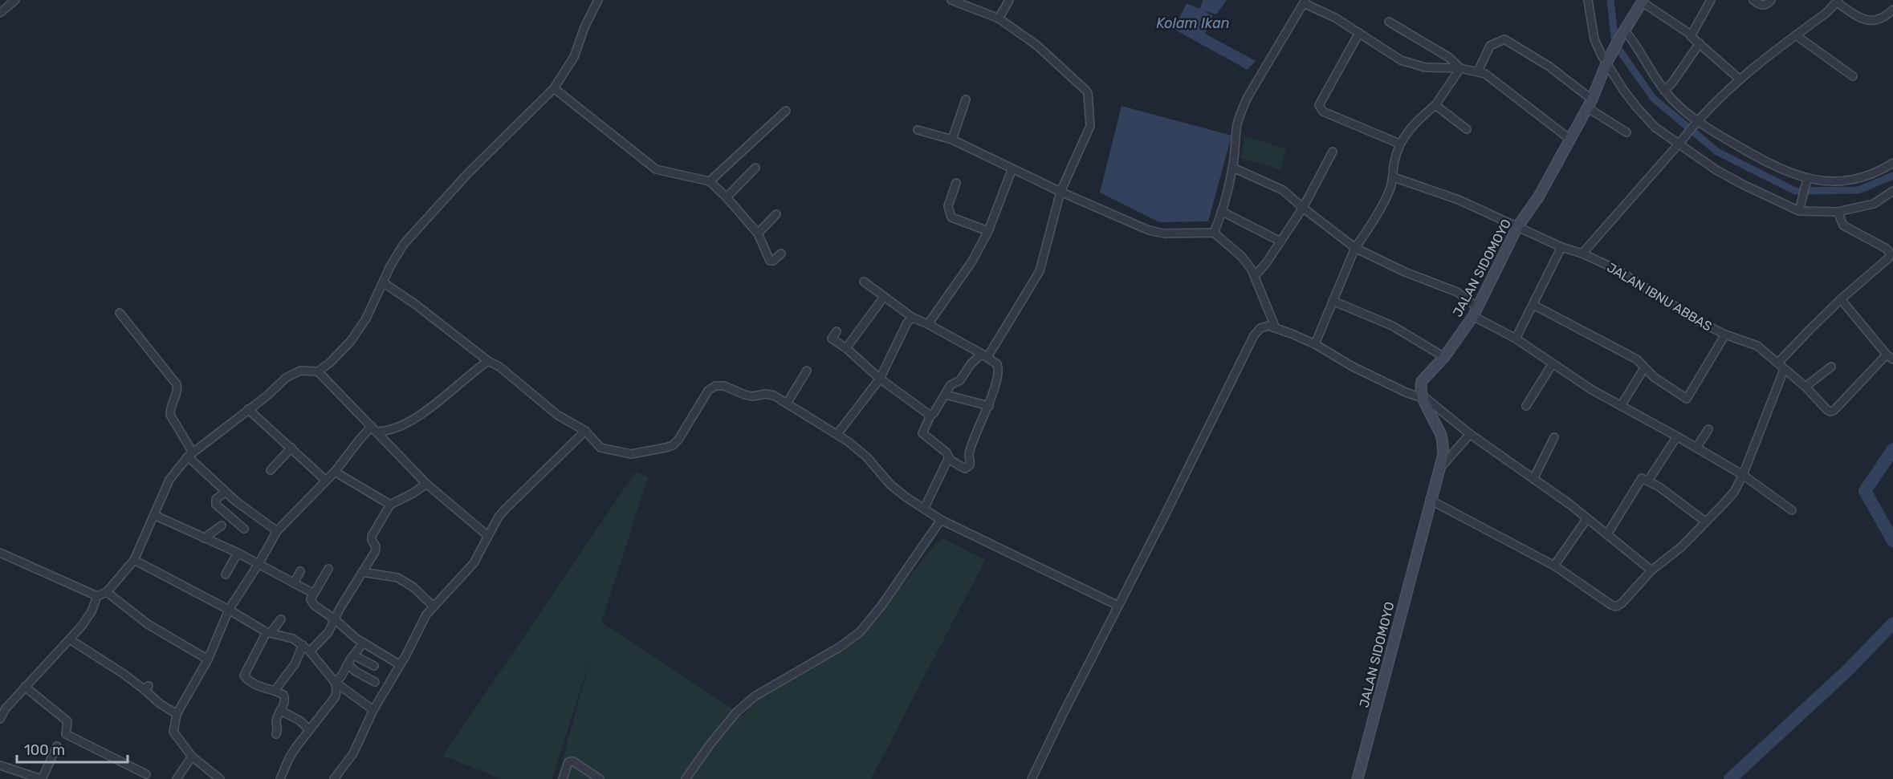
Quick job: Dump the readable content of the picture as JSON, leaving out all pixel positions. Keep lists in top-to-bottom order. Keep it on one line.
{"streets":{"main road":["JALAN SIDOMOYO"],"street":["JALAN IBNU ABBAS"]},"crossings":[["JALAN SIDOMOYO","JALAN IBNU ABBAS"]],"water":["Kolam Ikan"],"scale_bar":"100 m"}
